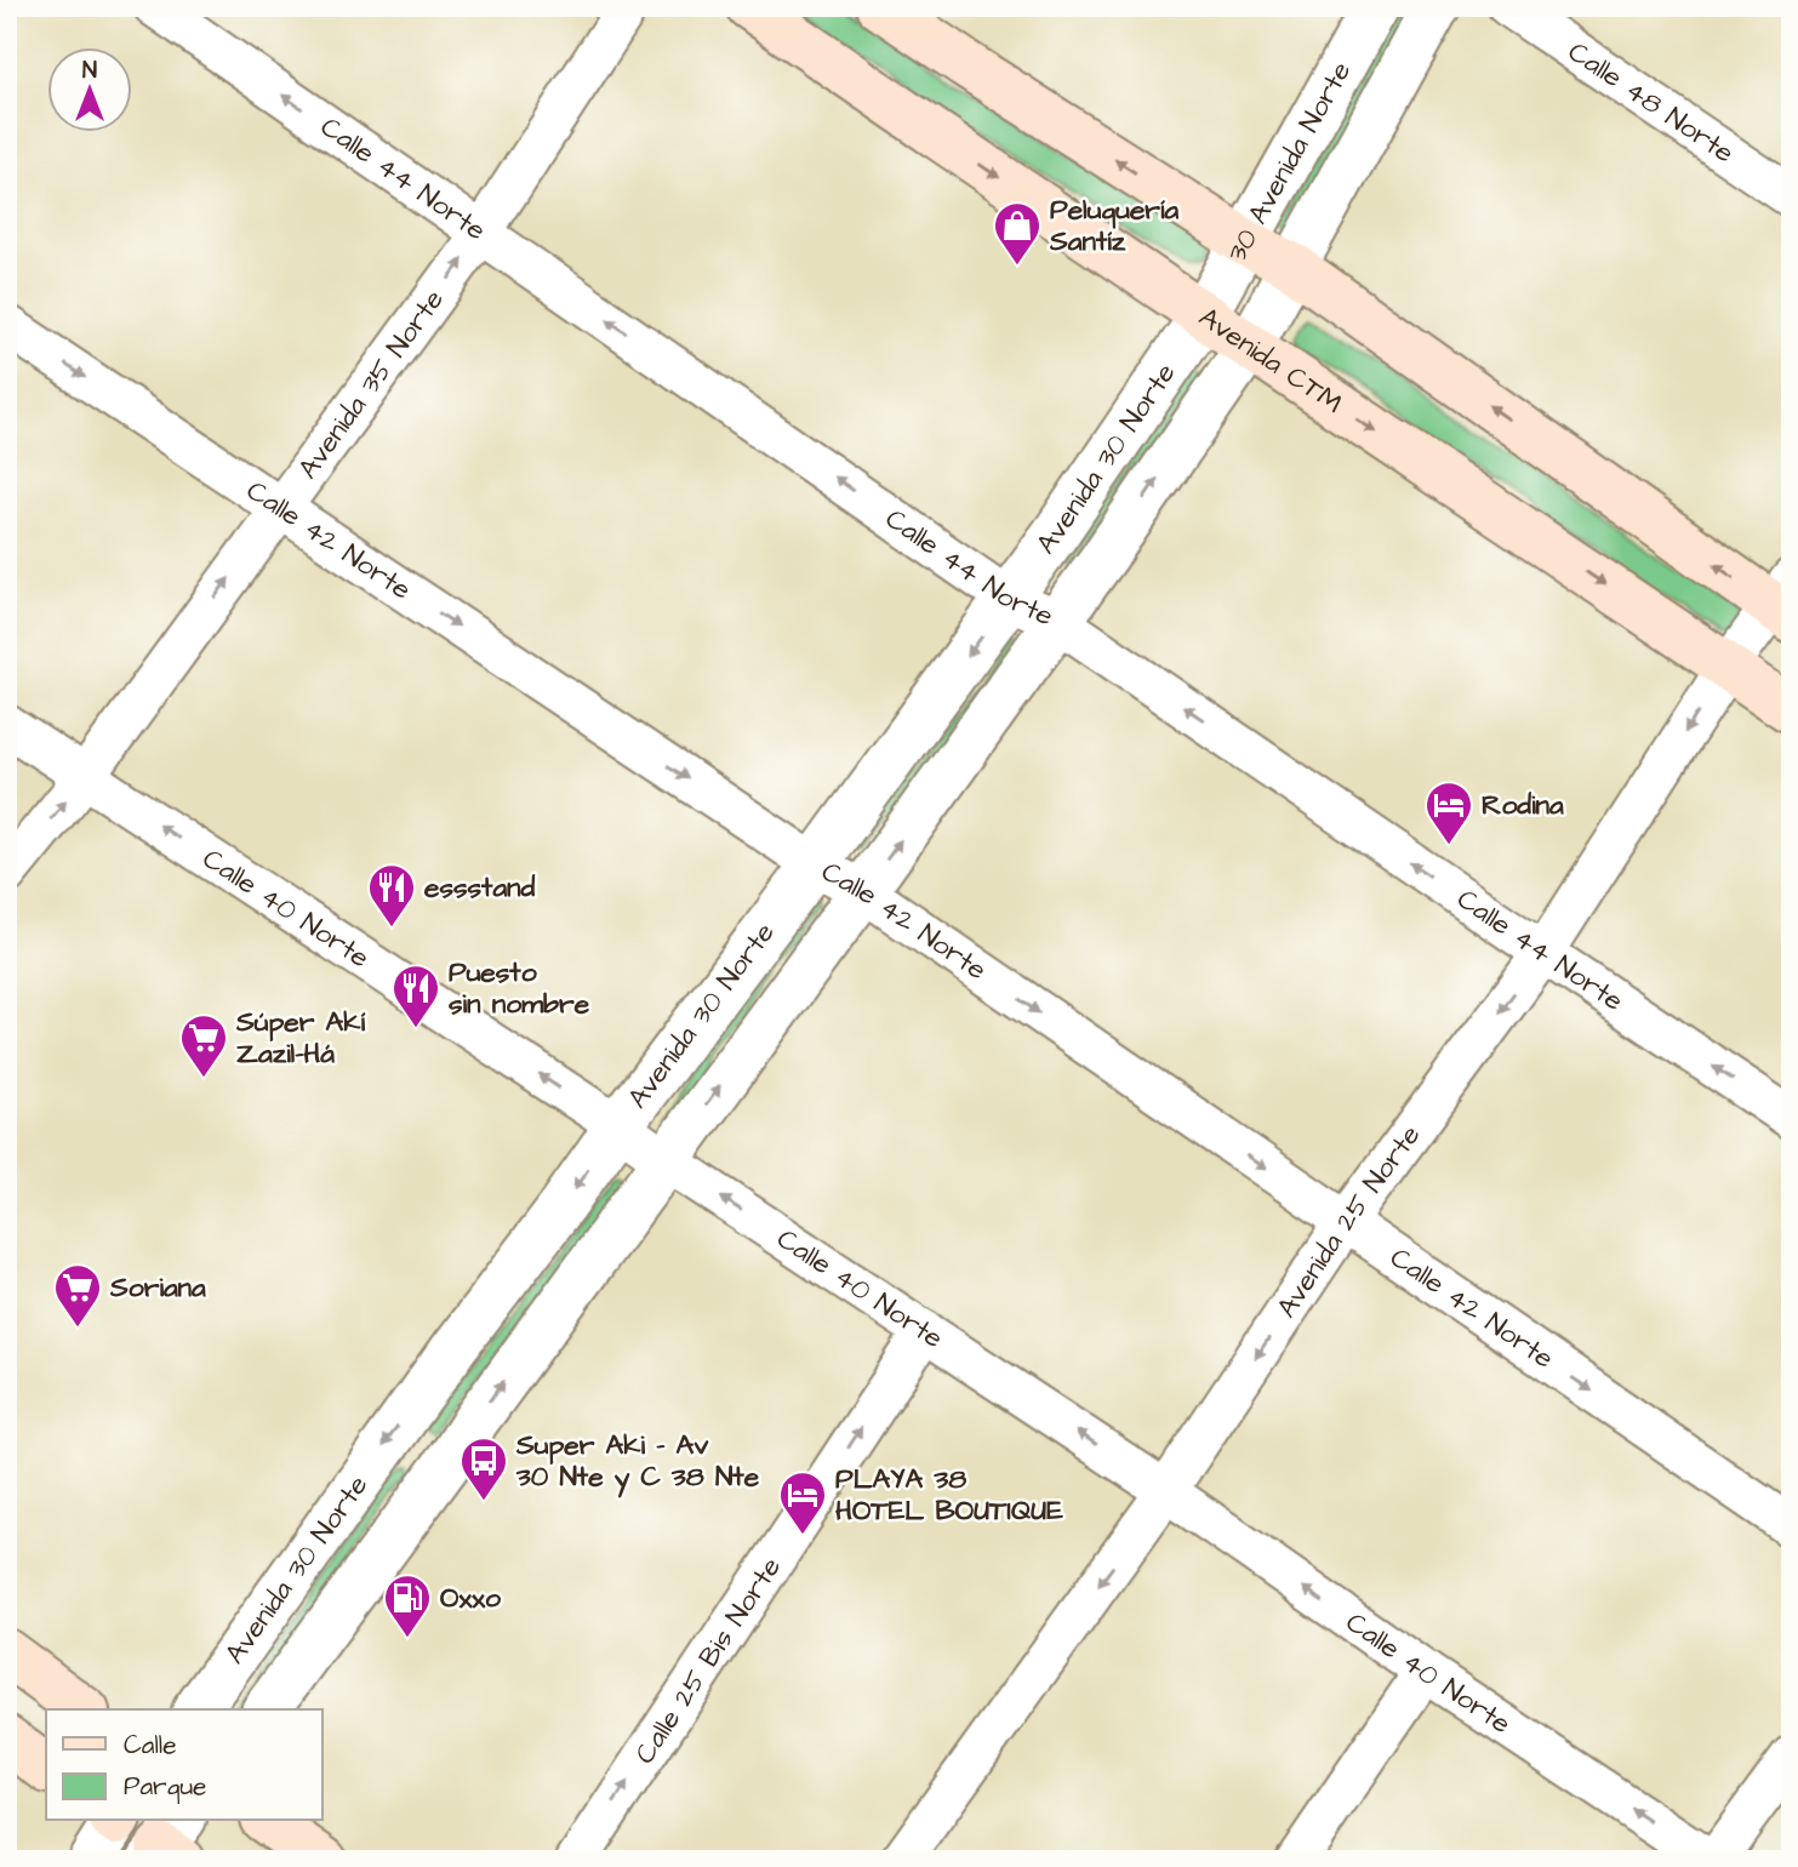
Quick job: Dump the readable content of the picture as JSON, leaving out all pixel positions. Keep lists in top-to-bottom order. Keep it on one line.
{"streets":{"main road":["Avenida CTM"],"street":["Calle 48 Norte","30 Avenida Norte","Calle 44 Norte","Avenida 35 Norte","Avenida 30 Norte","Calle 42 Norte","Calle 40 Norte","Avenida 25 Norte","Calle 25 Bis Norte"]},"crossings":[["30 Avenida Norte","Avenida CTM"],["30 Avenida Norte","Avenida 30 Norte"],["Calle 44 Norte","Avenida 35 Norte"],["Calle 44 Norte","Avenida 30 Norte"],["Calle 44 Norte","Avenida 25 Norte"],["Avenida CTM","Avenida 30 Norte"],["Avenida CTM","Avenida 25 Norte"],["Avenida 35 Norte","Calle 42 Norte"],["Avenida 35 Norte","Calle 40 Norte"],["Avenida 30 Norte","Calle 42 Norte"],["Avenida 30 Norte","Calle 40 Norte"],["Calle 42 Norte","Avenida 25 Norte"],["Calle 40 Norte","Avenida 25 Norte"],["Calle 40 Norte","Calle 25 Bis Norte"]],"one_way":["30 Avenida Norte","Calle 44 Norte","Avenida 35 Norte","Calle 42 Norte","Calle 40 Norte","Avenida 25 Norte","Calle 25 Bis Norte"],"places":{"shop":["Peluquería Santíz"],"hotel":["Rodina","PLAYA 38 HOTEL BOUTIQUE"],"restaurant":["essstand","Puesto sin nombre"],"supermarket":["Súper Akí Zazil-Há","Soriana"],"bus stop":["Super Aki - Av 30 Nte y C 38 Nte"],"fuel station":["Oxxo"]},"legend":["Calle","Parque"],"north":"top"}
